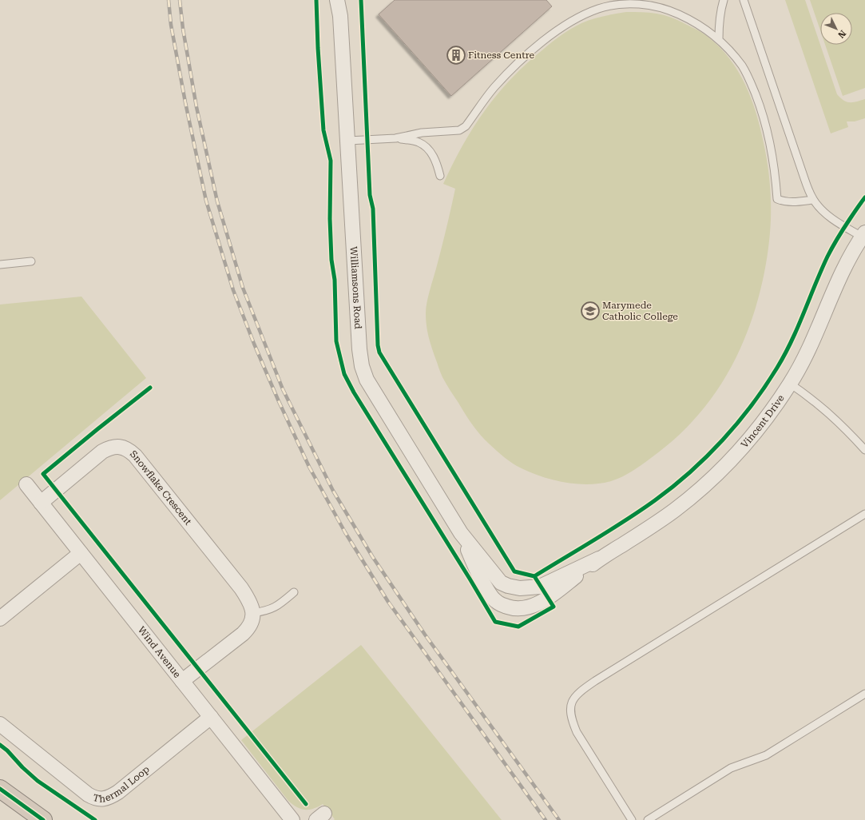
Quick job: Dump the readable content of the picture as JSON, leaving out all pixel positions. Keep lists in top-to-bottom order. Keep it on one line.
{"streets":{"street":["Williamsons Road","Vincent Drive","Snowflake Crescent","Wind Avenue","Thermal Loop"]},"crossings":[["Williamsons Road","Vincent Drive"],["Snowflake Crescent","Wind Avenue"],["Wind Avenue","Thermal Loop"]],"places":{"building":["Fitness Centre"],"school or university":["Marymede Catholic College"]},"north":"bottom right"}
